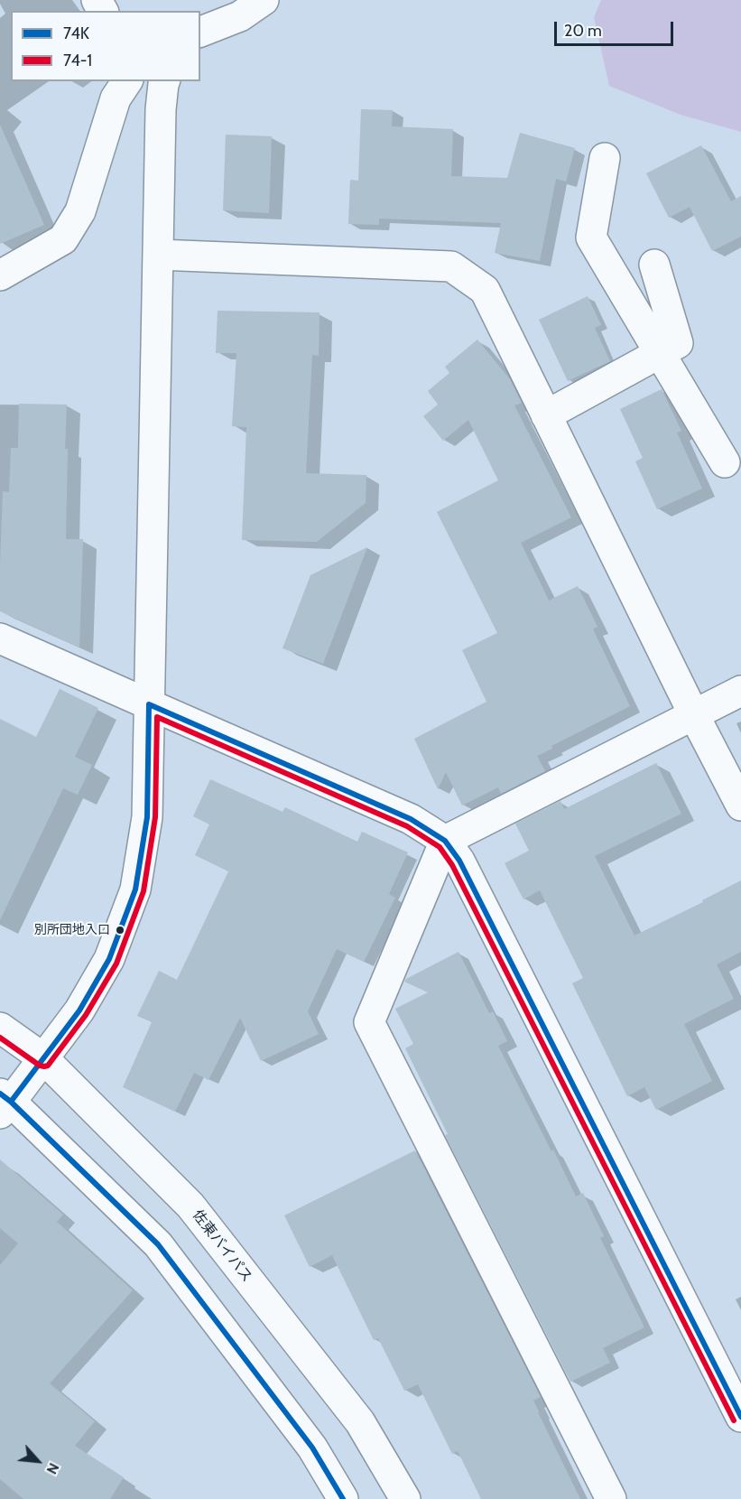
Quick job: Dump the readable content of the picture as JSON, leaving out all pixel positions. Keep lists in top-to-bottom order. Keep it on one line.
{"streets":{"main road":["佐東バイパス"]},"places":["別所団地入口"],"lines":["transit line 74K","transit line 74-1"],"legend":["74K","74-1"],"scale_bar":"20 m","north":"bottom right"}
